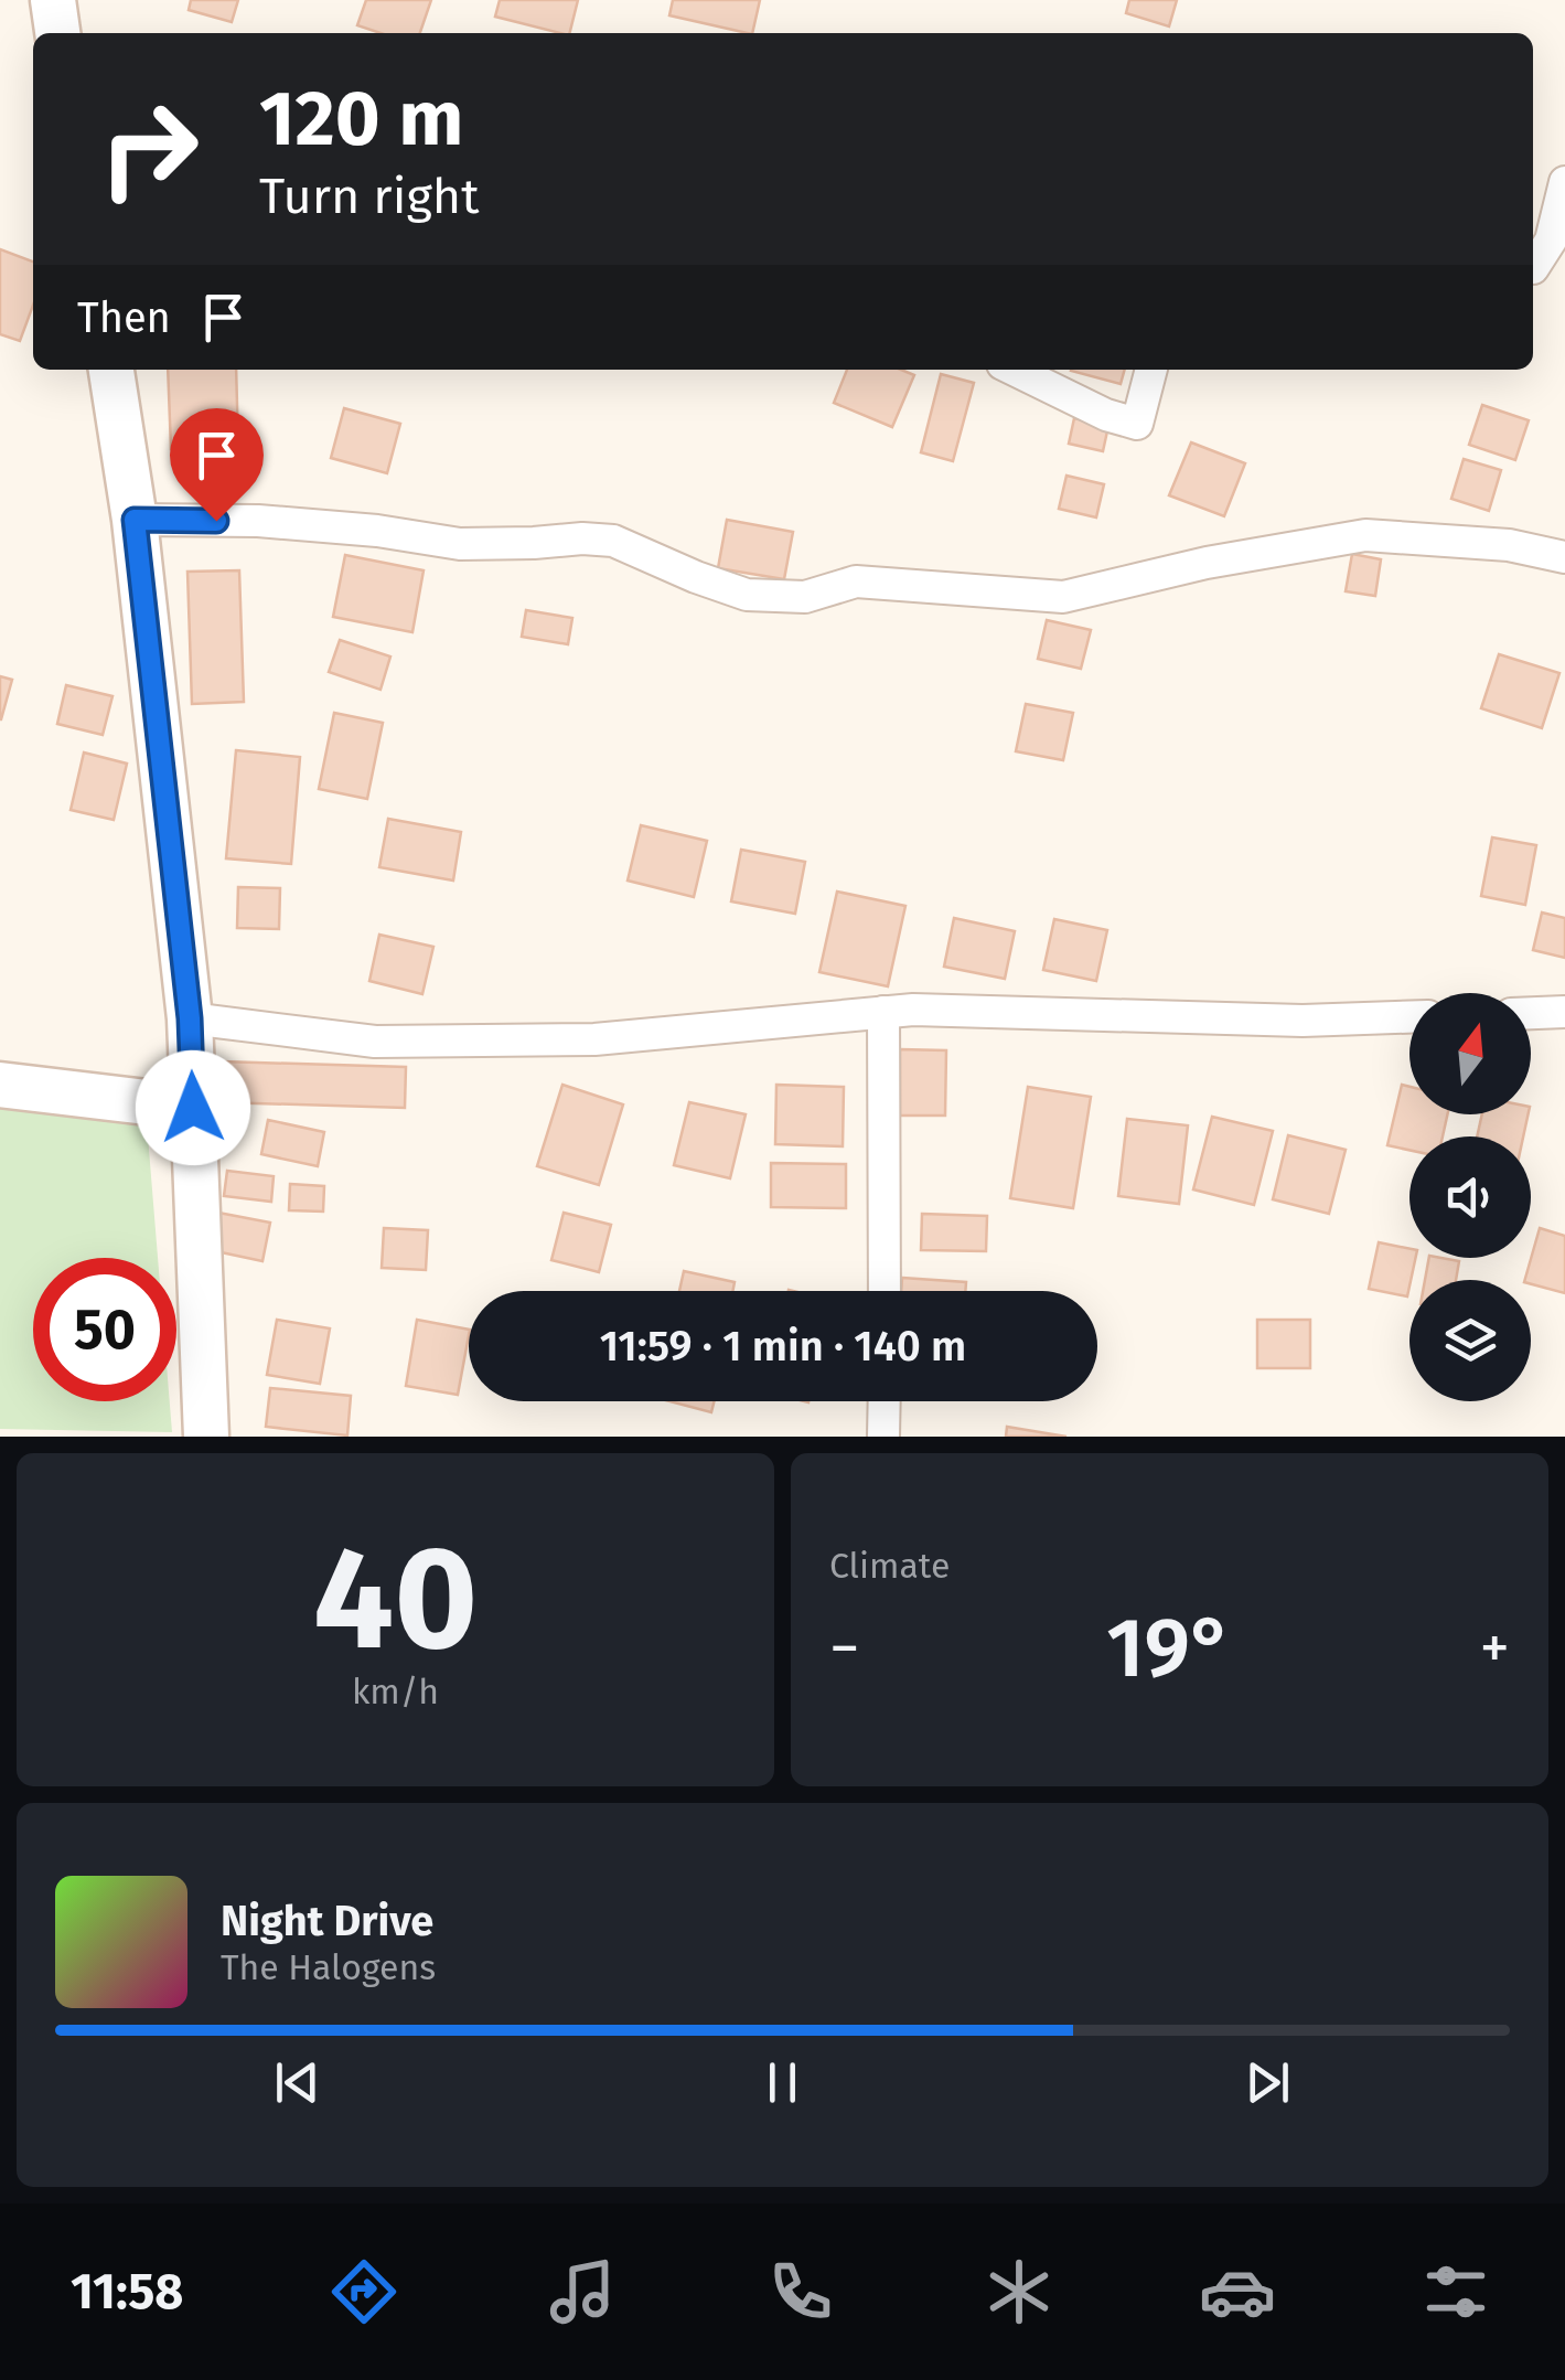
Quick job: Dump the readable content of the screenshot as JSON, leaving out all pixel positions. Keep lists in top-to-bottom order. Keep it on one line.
{"north":"top","page":{"turn":["120 m","Turn right"],"then":"Then","limit":"50","trip":"11:59 · 1 min · 140 m","tile":[["40","km/h"],"Climate"],"heat":["−","19°","+"],"song":["Night Drive","The Halogens"],"tabs":"11:58"}}
